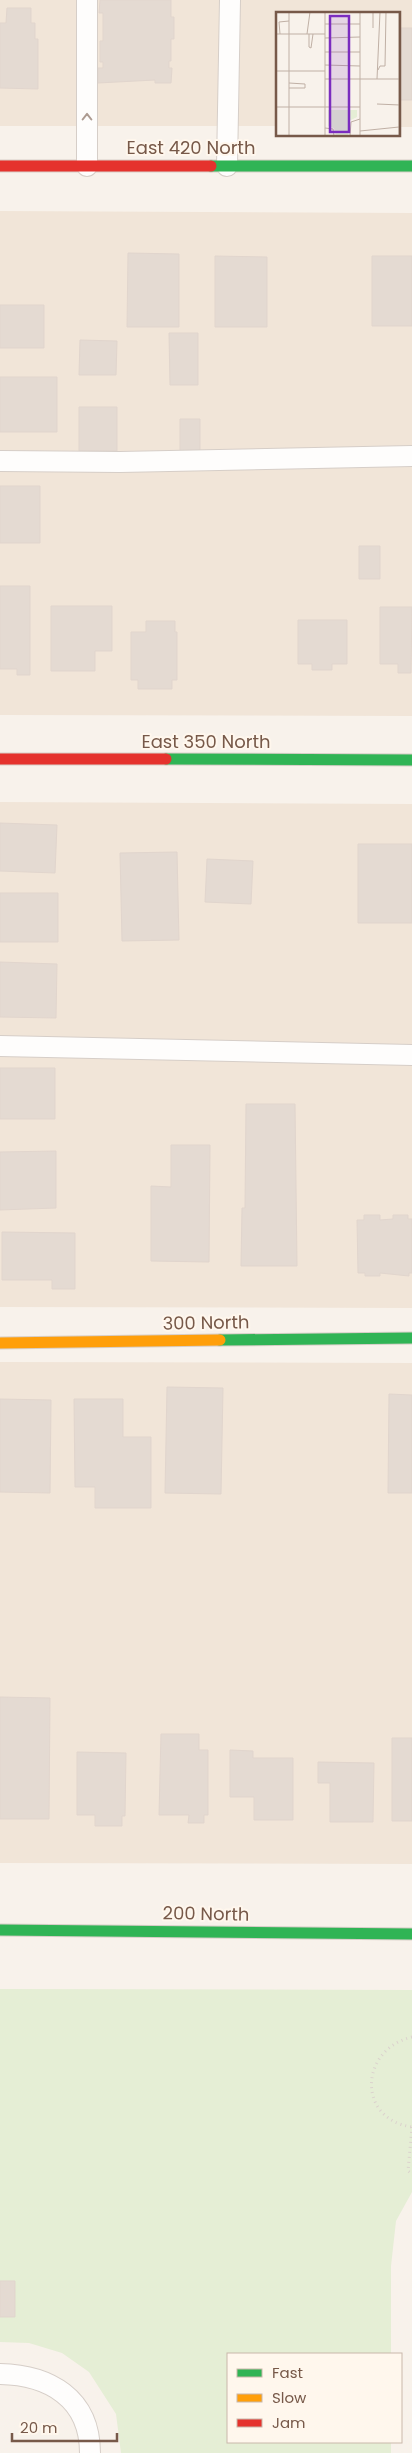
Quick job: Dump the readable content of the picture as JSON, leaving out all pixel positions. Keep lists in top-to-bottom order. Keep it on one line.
{"streets":{"street":["East 420 North","East 350 North","300 North","200 North"]},"legend":["Fast","Slow","Jam"],"scale_bar":"20 m"}
